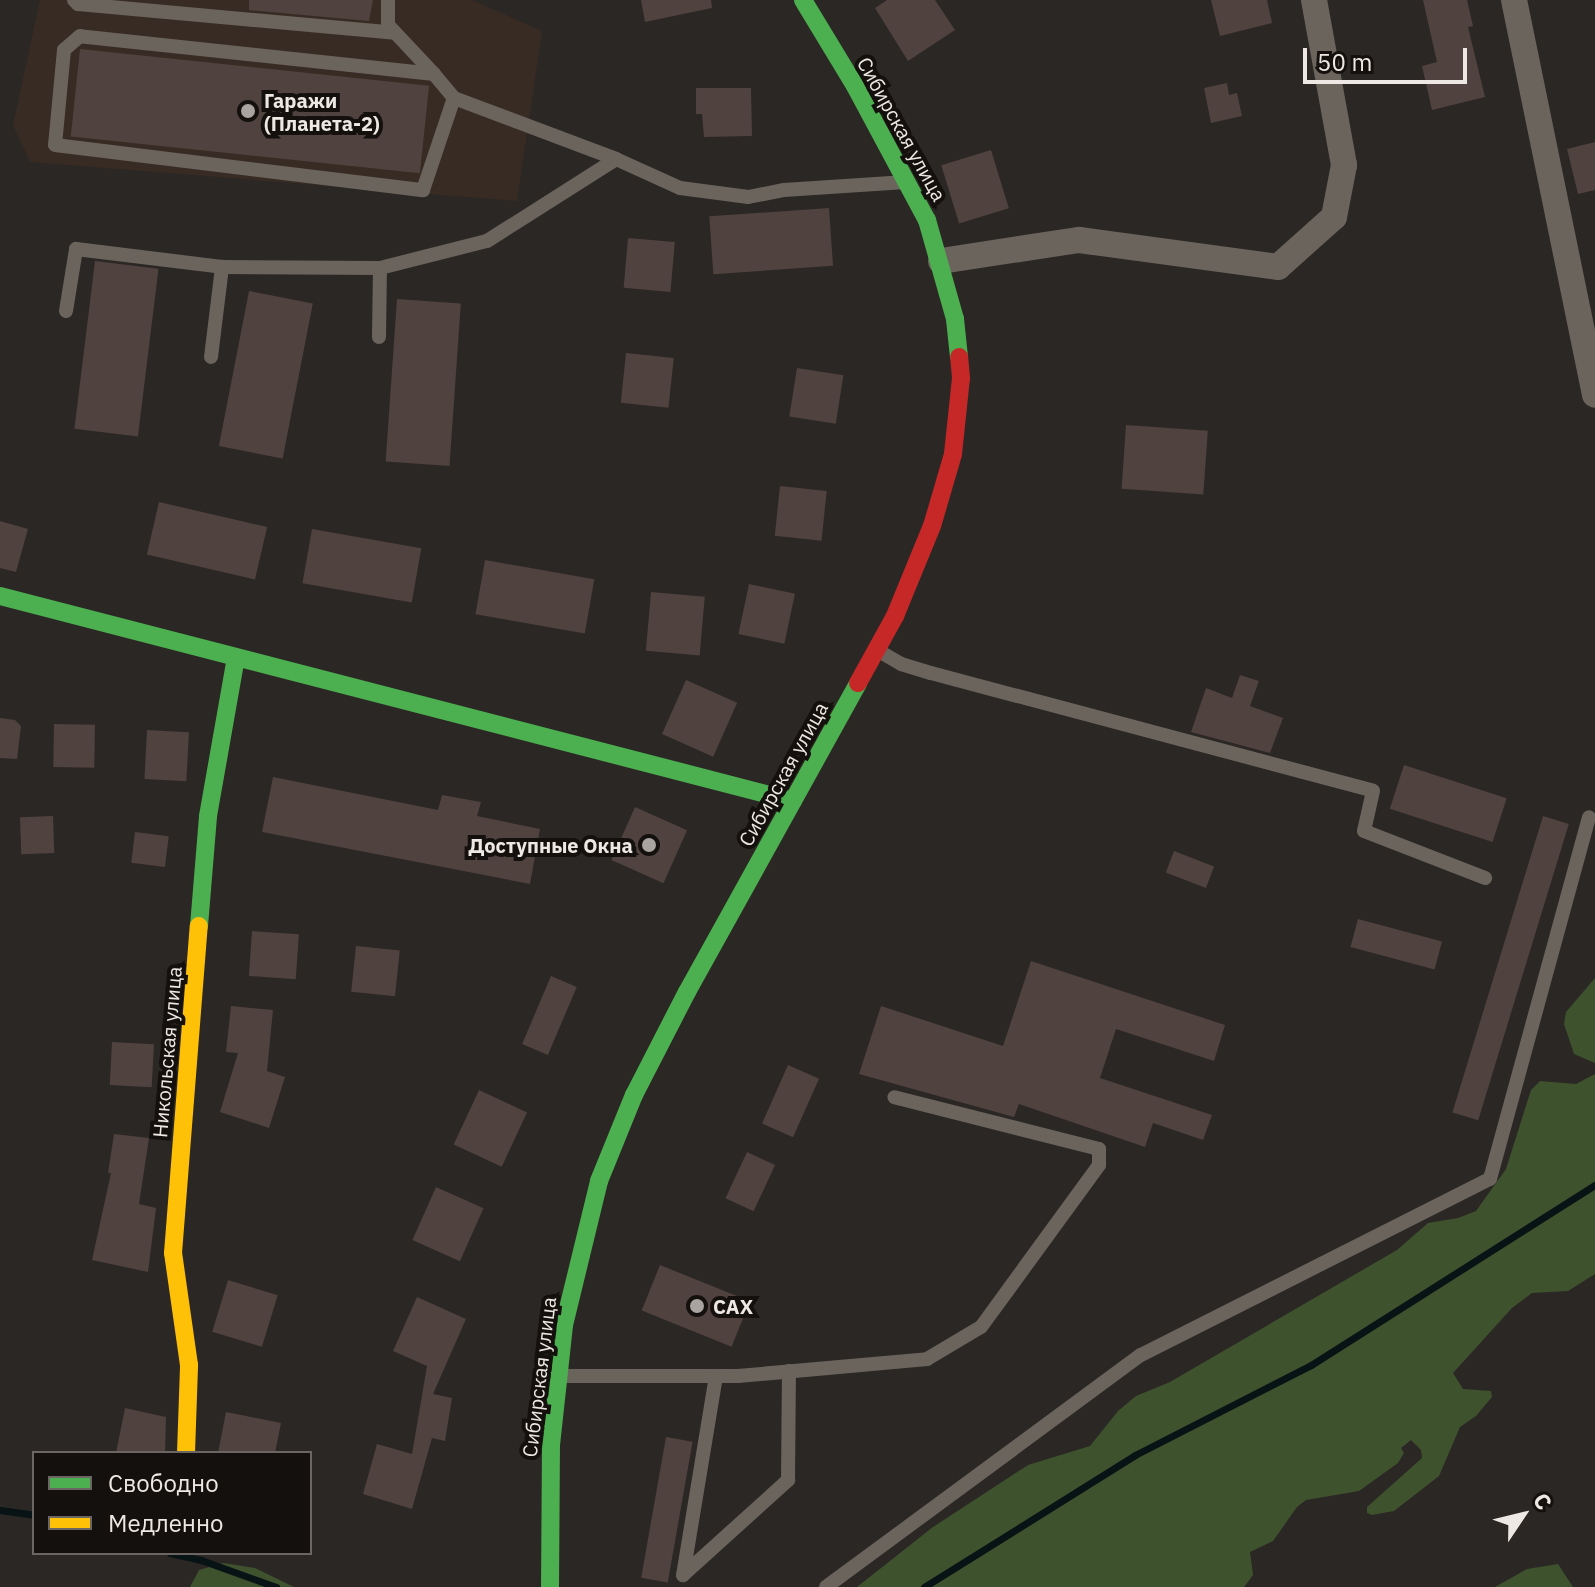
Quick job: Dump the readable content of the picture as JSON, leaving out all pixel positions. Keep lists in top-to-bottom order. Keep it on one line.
{"streets":{"street":["Сибирская улица","Никольская улица"]},"places":["Гаражи (Планета-2)","Доступные Окна","САХ"],"legend":["Свободно","Медленно"],"scale_bar":"50 m","north":"top right"}
